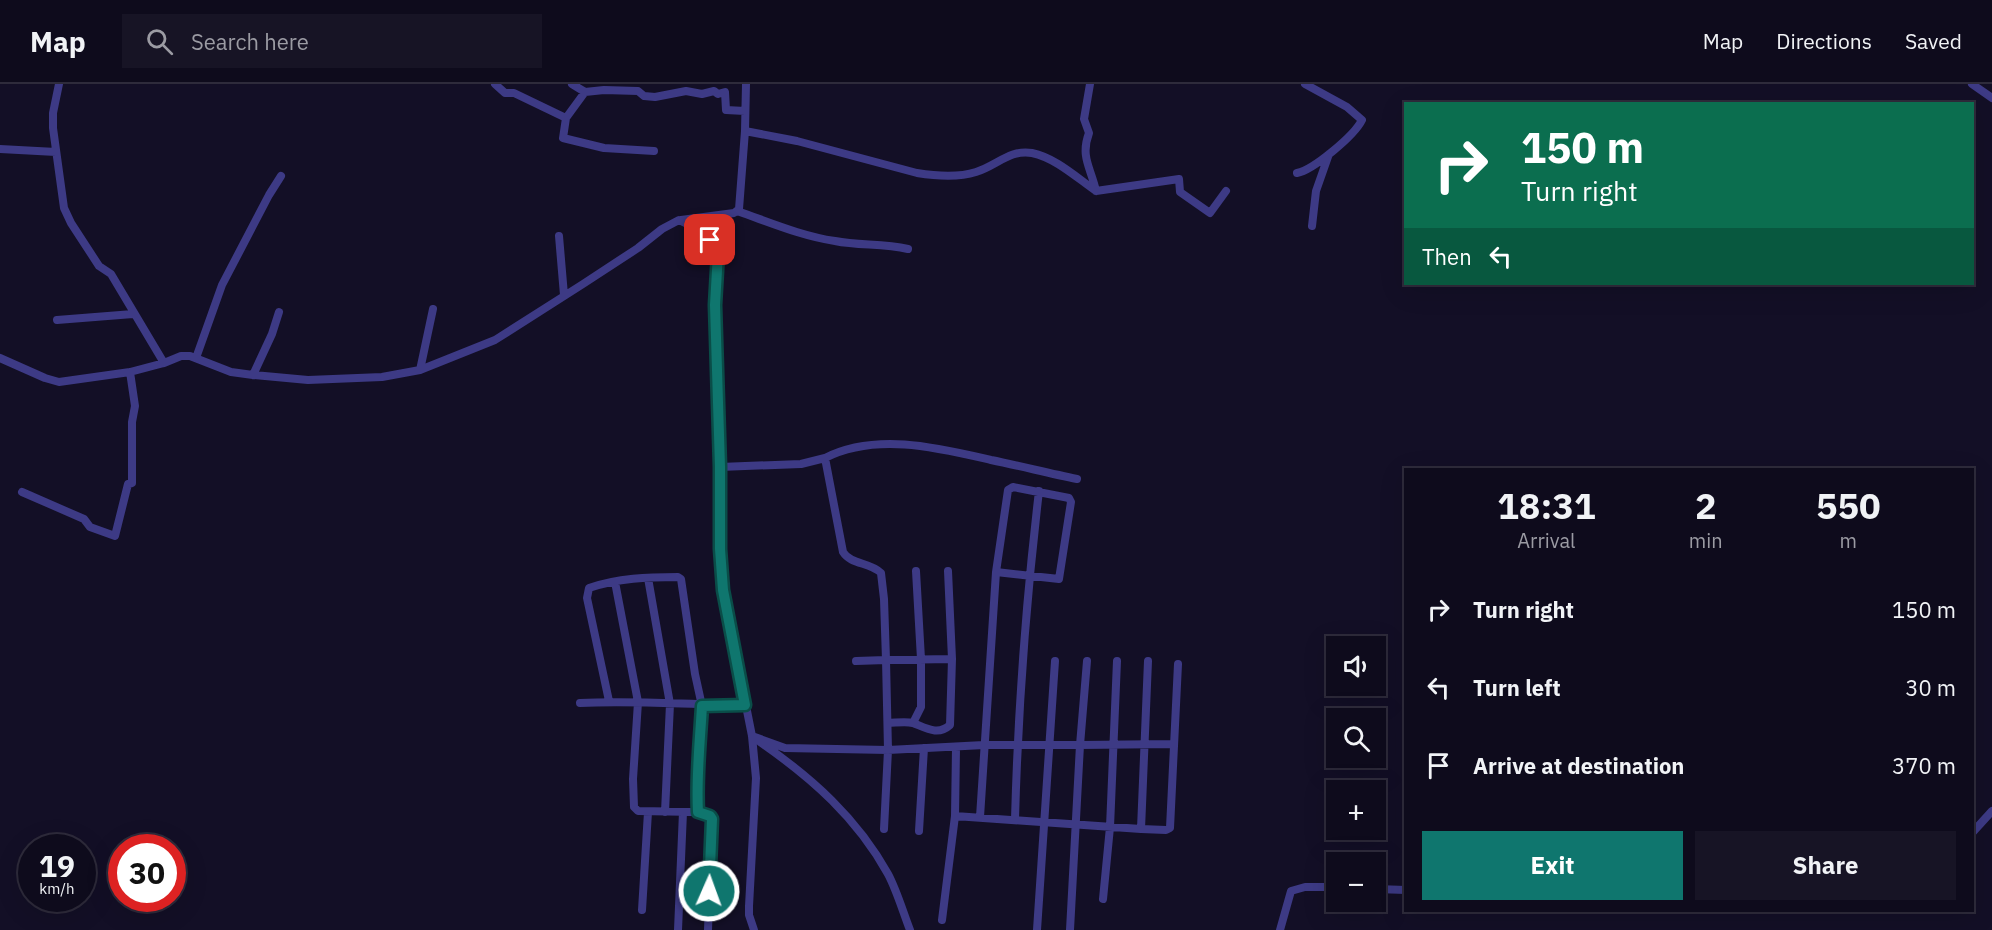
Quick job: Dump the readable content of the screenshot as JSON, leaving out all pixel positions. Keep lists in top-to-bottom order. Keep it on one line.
{"page":{"header":"Map","search":"Search here","nav":["Map","Directions","Saved"],"turn":["150 m","Turn right"],"then":"Then","eta":["18:31","Arrival","2","min","550","m"],"list":[{"name":"Turn right","value":"150 m"},{"name":"Turn left","value":"30 m"},{"name":"Arrive at destination","value":"370 m"}],"map_buttons":["+","−"],"buttons":["Exit","Share"],"speed":"19 km/h","limit":"30"}}
